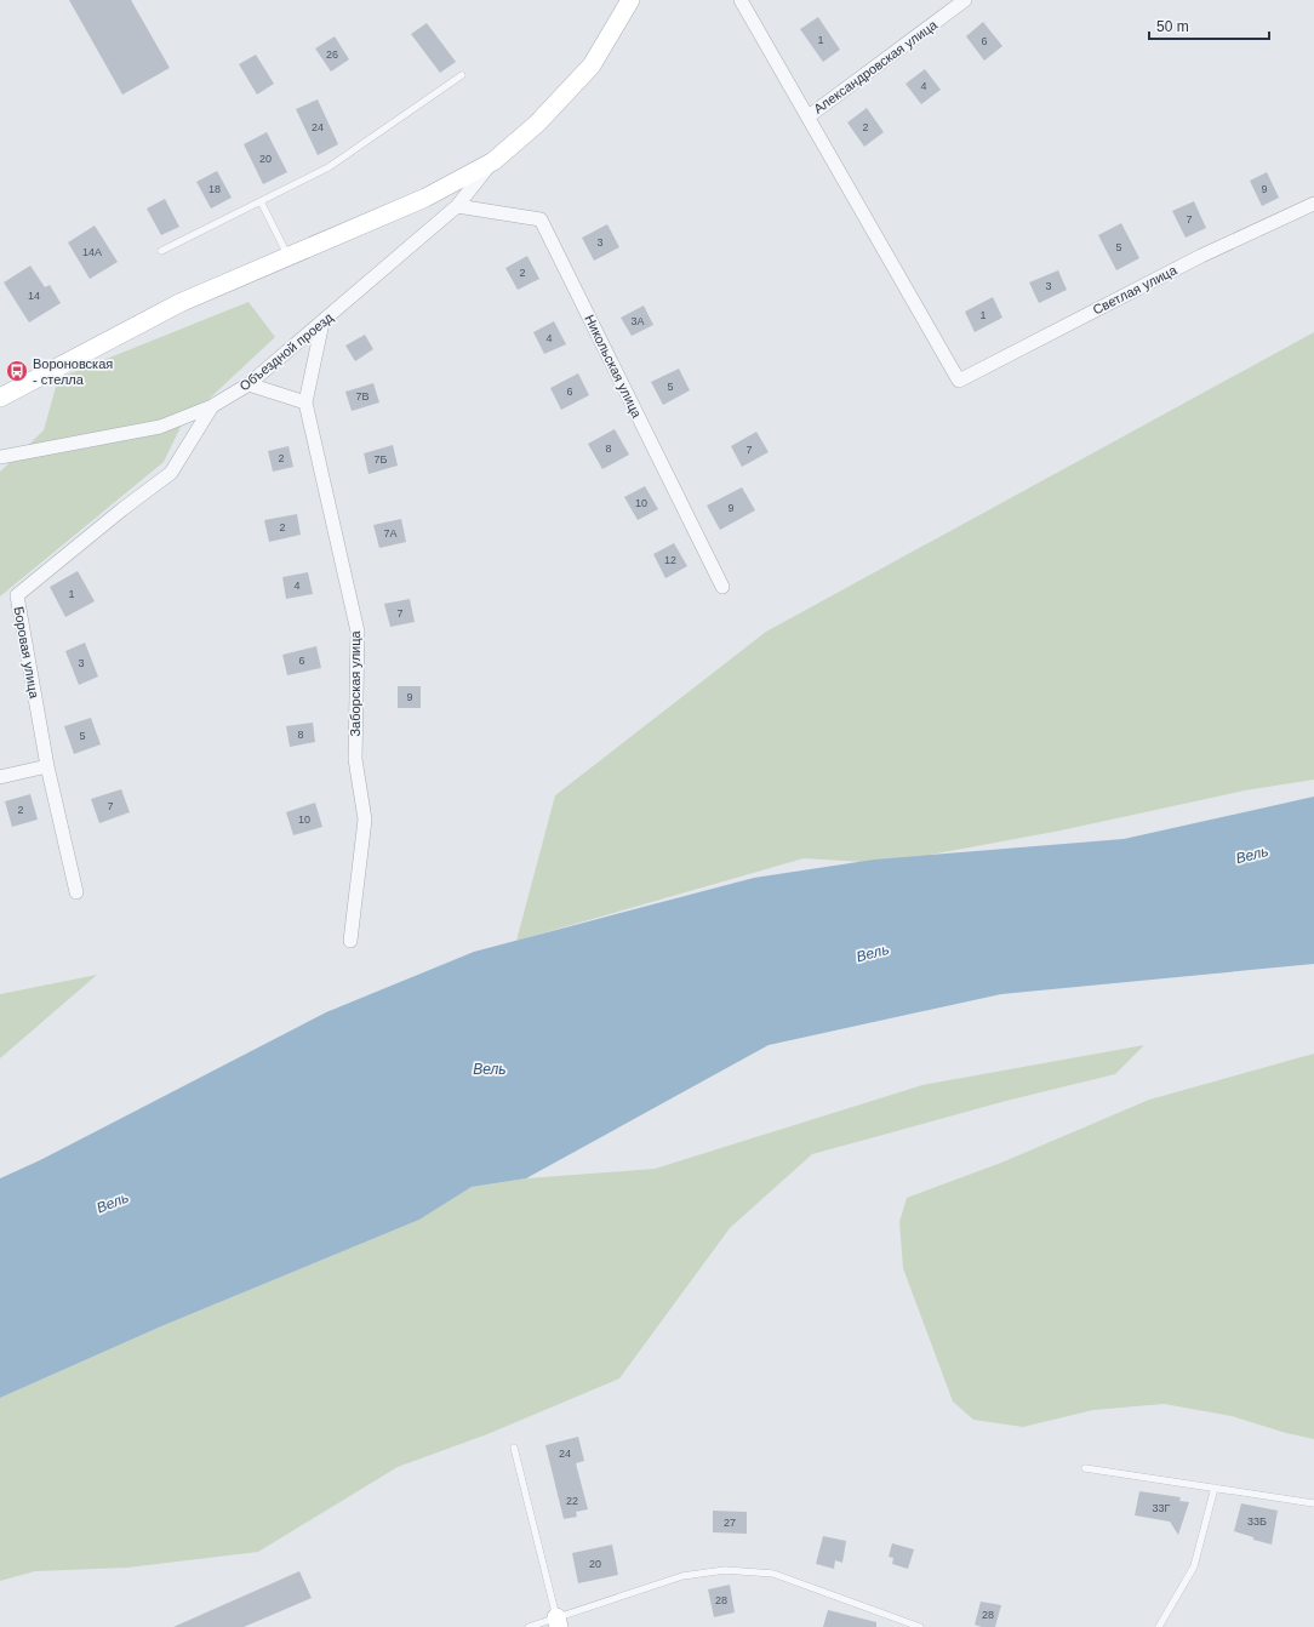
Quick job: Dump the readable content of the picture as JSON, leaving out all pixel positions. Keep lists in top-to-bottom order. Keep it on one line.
{"streets":{"street":["Александровская улица","Светлая улица","Объездной проезд","Никольская улица","Боровая улица","Заборская улица"]},"crossings":[["Александровская улица","Светлая улица"],["Объездной проезд","Никольская улица"],["Объездной проезд","Боровая улица"]],"water":["Вель"],"places":{"bus stop":["Вороновская - стелла"]},"house_numbers":["1","6","26","4","24","2","20","18","9","7","3","5","14А","2","3","14","1","3А","4","5","6","7В","8","7","2","7Б","10","9","2","7А","12","4","1","7","6","3","9","8","5","7","2","10","24","22","33Г","33Б","27","20","28","28"],"scale_bar":"50 m"}
